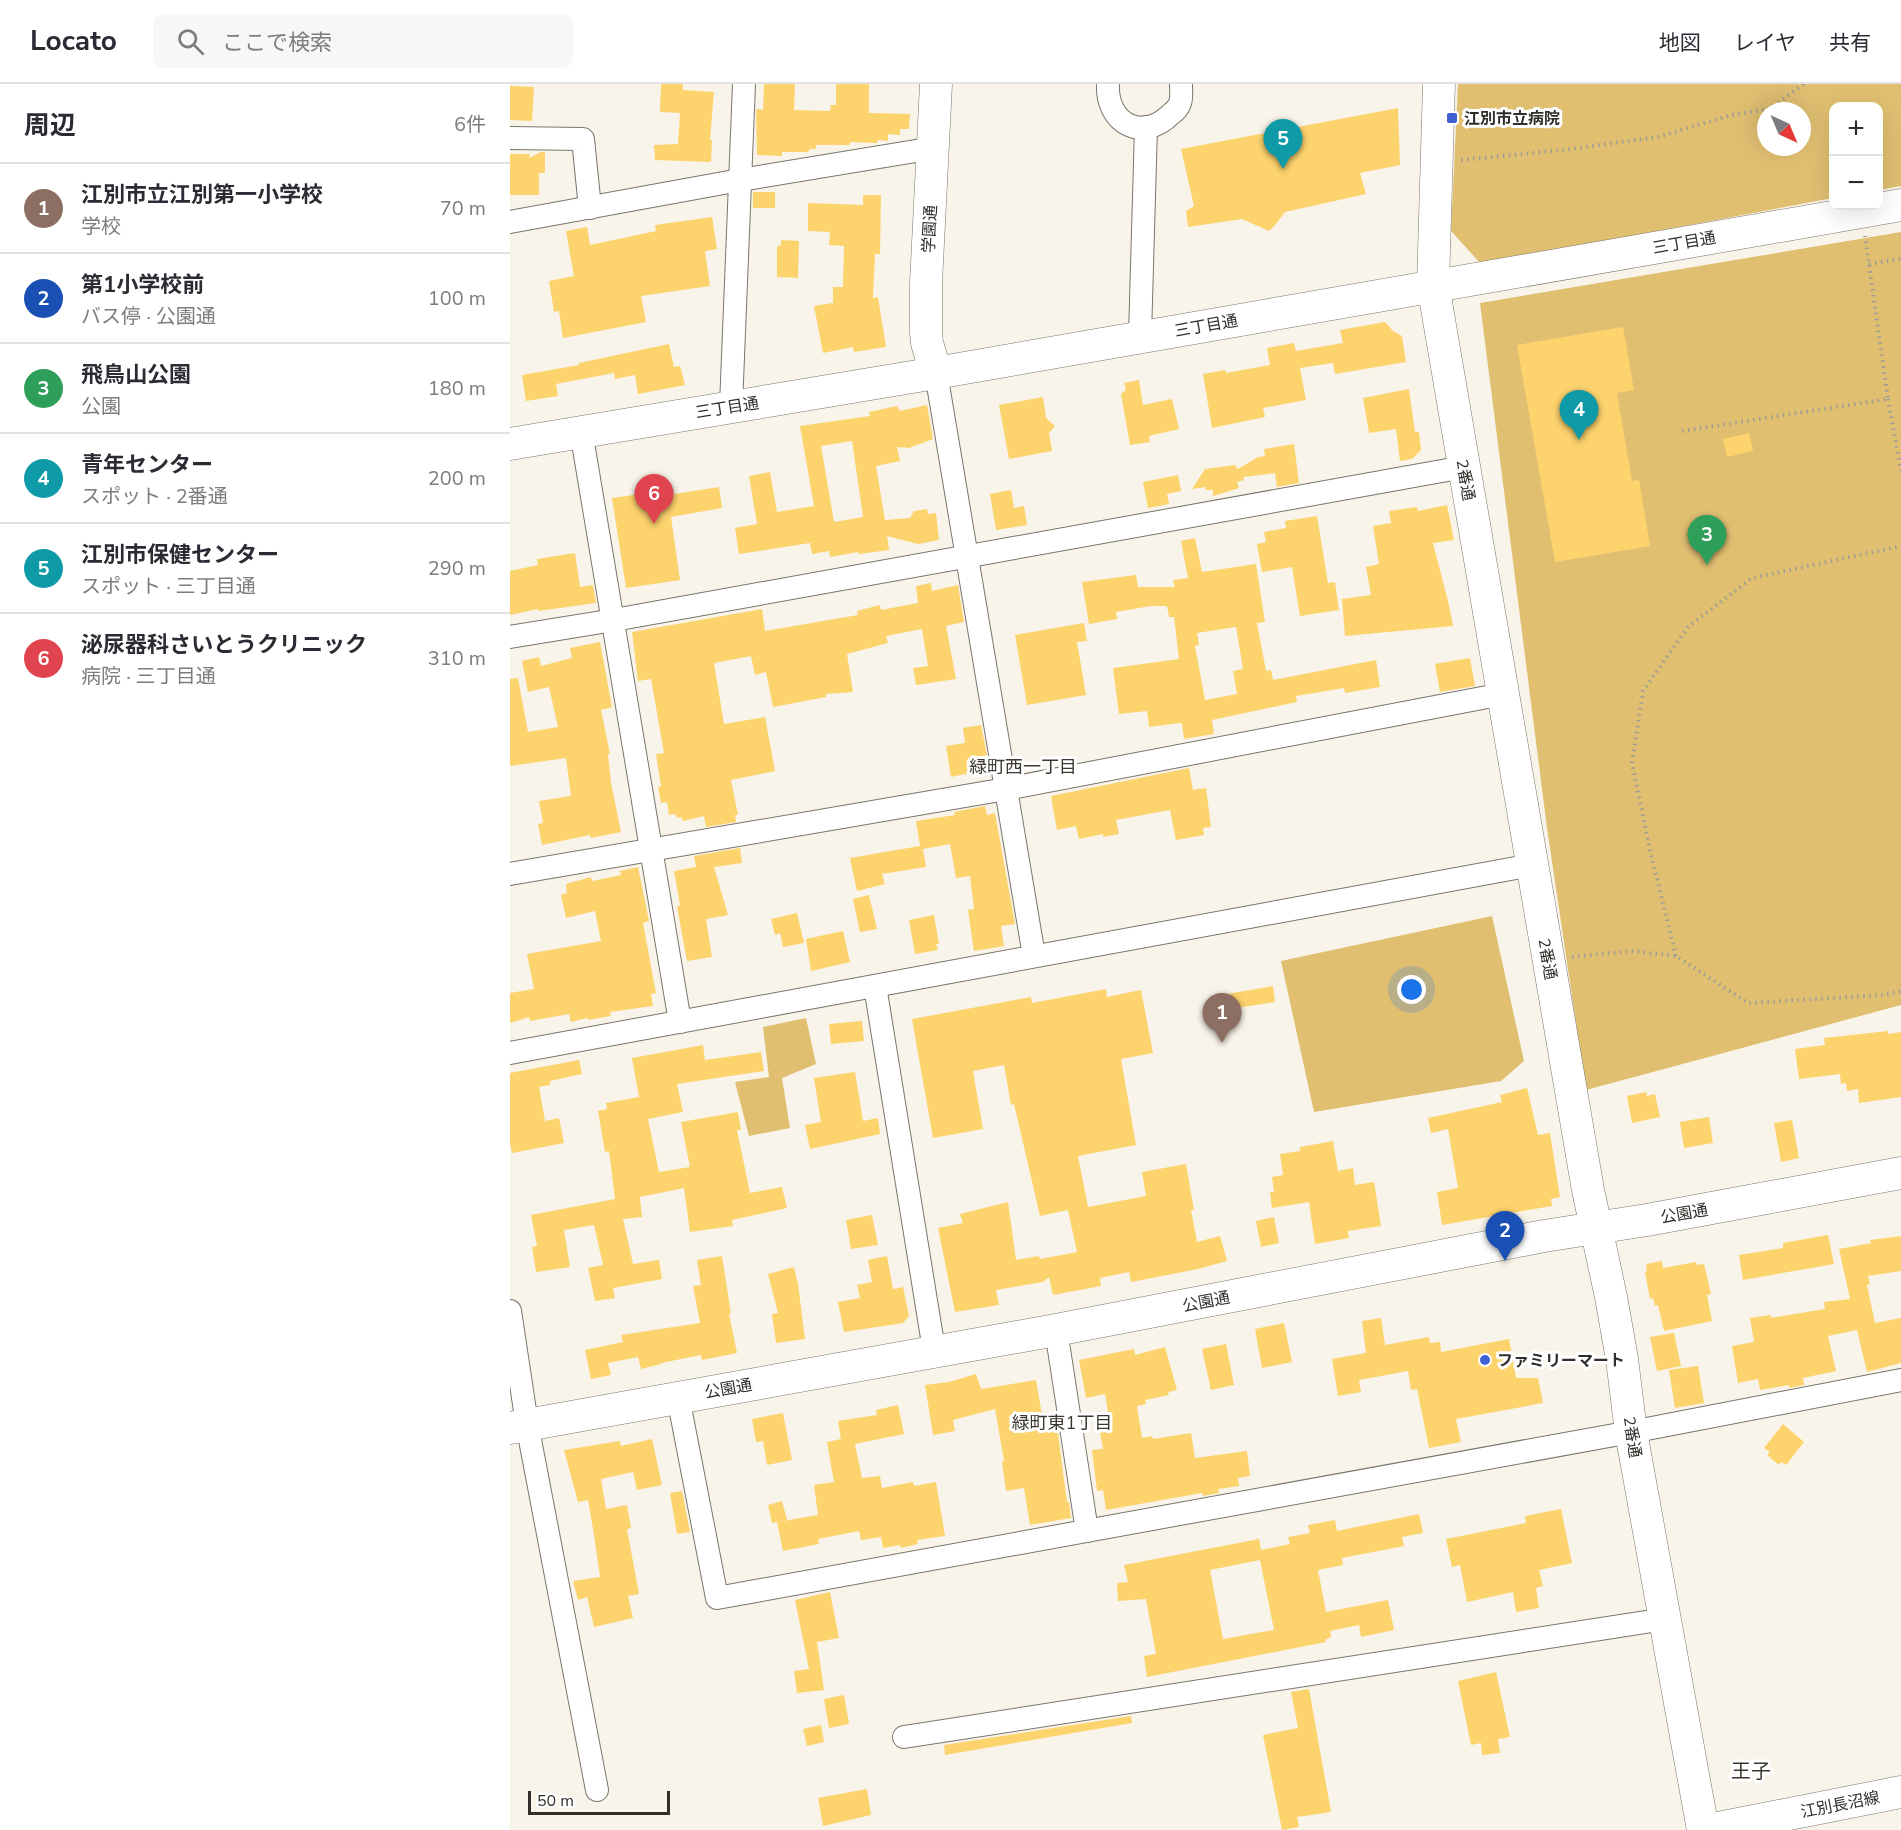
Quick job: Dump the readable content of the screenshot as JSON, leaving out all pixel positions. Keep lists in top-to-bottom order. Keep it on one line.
{"streets":{"street":["学園通","三丁目通","2番通","公園通","江別長沼線"]},"crossings":[["学園通","三丁目通"],["三丁目通","2番通"],["2番通","公園通"]],"districts":["緑町西一丁目","緑町東1丁目","王子"],"places":{"transit":["江別市立病院"],"other":["ファミリーマート"]},"scale_bar":"50 m","north":"bottom right","page":{"header":"Locato","search":"ここで検索","nav":["地図","レイヤ","共有"],"heading":["周辺","6件"],"map_buttons":["+","−"],"pins":["5","4","6","3","1","2"],"list":[{"mark":"1","name":"江別市立江別第一小学校","note":"学校","value":"70 m"},{"mark":"2","name":"第1小学校前","note":"バス停 · 公園通","value":"100 m"},{"mark":"3","name":"飛鳥山公園","note":"公園","value":"180 m"},{"mark":"4","name":"青年センター","note":"スポット · 2番通","value":"200 m"},{"mark":"5","name":"江別市保健センター","note":"スポット · 三丁目通","value":"290 m"},{"mark":"6","name":"泌尿器科さいとうクリニック","note":"病院 · 三丁目通","value":"310 m"}],"scale":"50 m"}}
